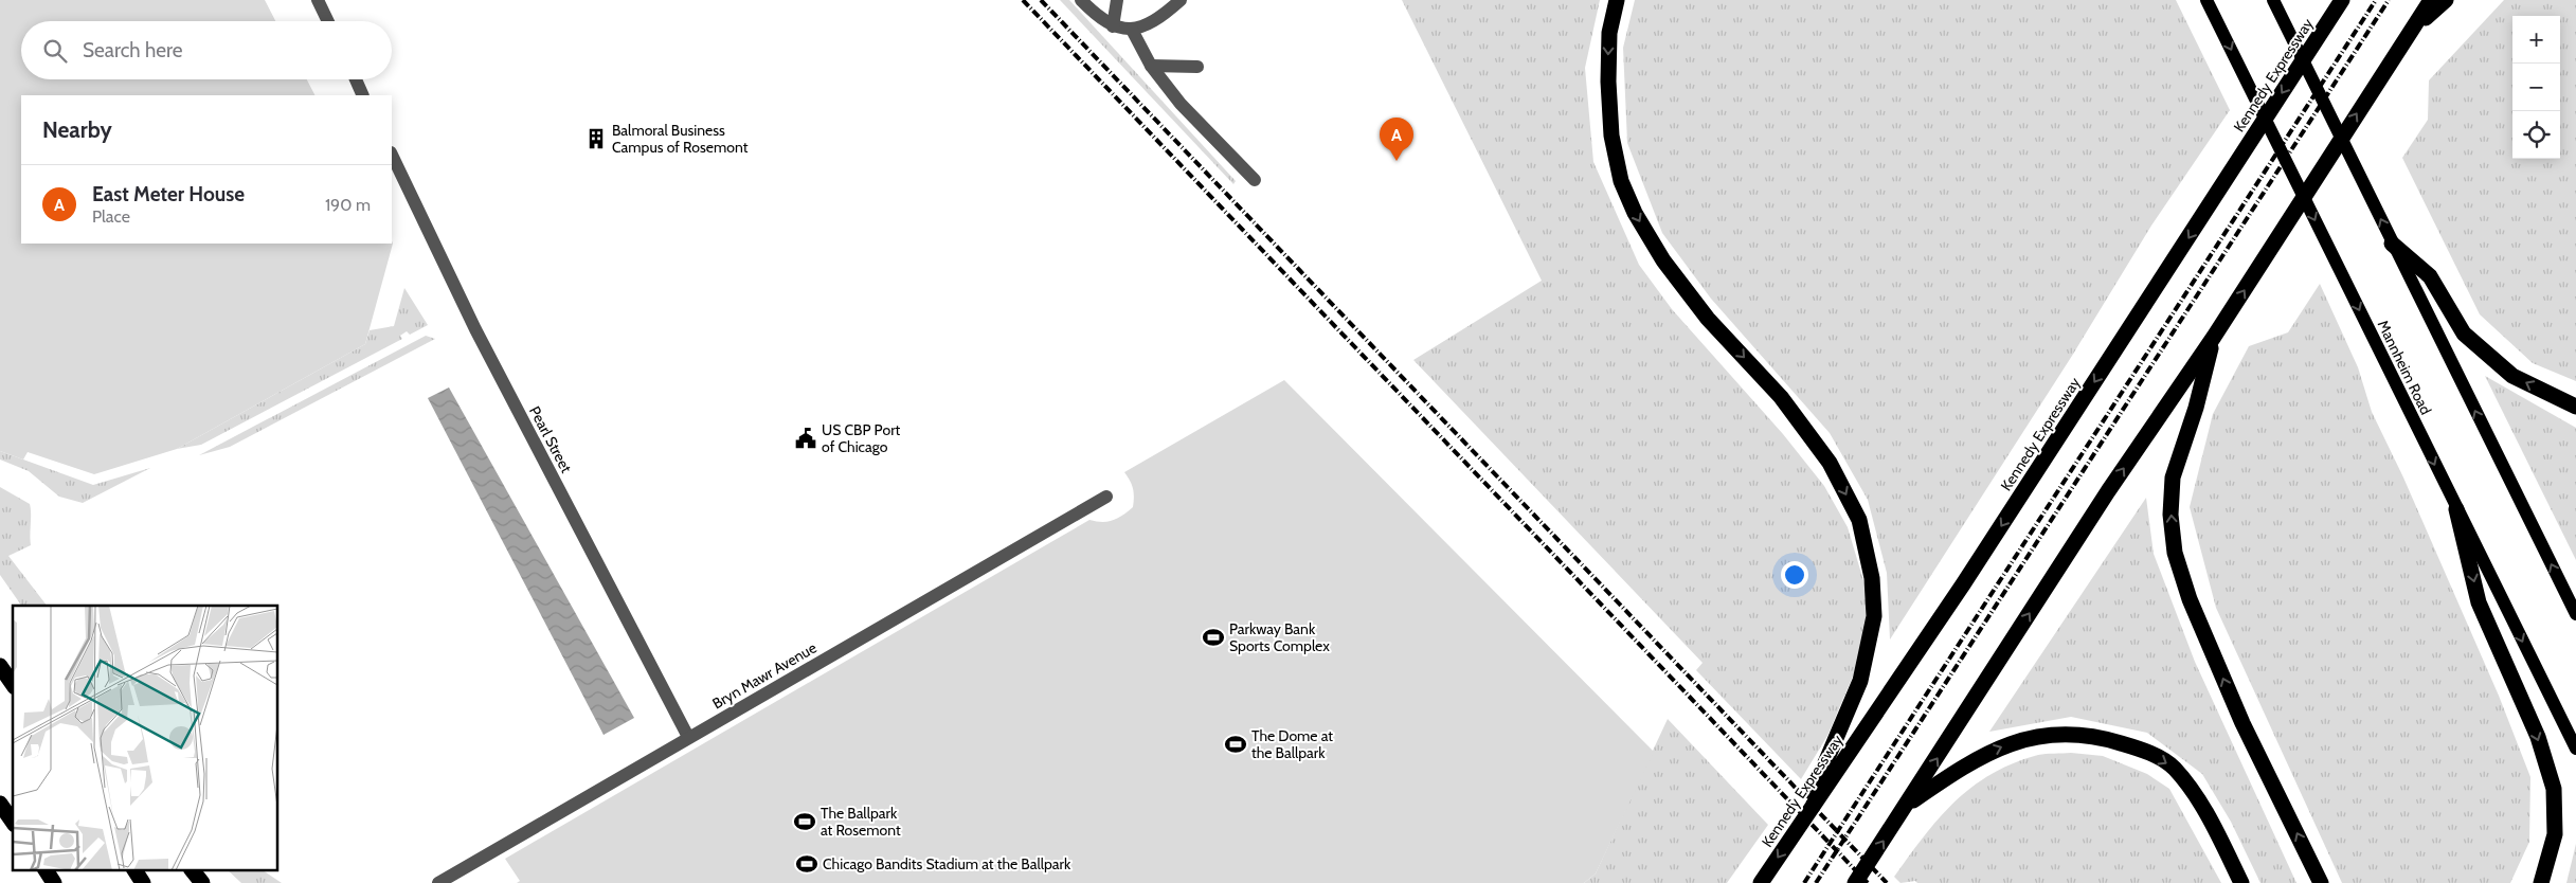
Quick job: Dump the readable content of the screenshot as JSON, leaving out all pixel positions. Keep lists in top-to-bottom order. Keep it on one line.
{"streets":{"highway":["Kennedy Expressway"],"main road":["Mannheim Road"],"street":["Pearl Street","Bryn Mawr Avenue"]},"crossings":[["Pearl Street","Bryn Mawr Avenue"]],"places":{"building":["Balmoral Business Campus of Rosemont"],"public building":["US CBP Port of Chicago"],"sports":["Parkway Bank Sports Complex","The Dome at the Ballpark","The Ballpark at Rosemont","Chicago Bandits Stadium at the Ballpark"]},"page":{"map_buttons":["+","−"],"search":"Search here","heading":"Nearby","pins":"A","list":[{"mark":"A","name":"East Meter House","note":"Place","value":"190 m"}]}}
